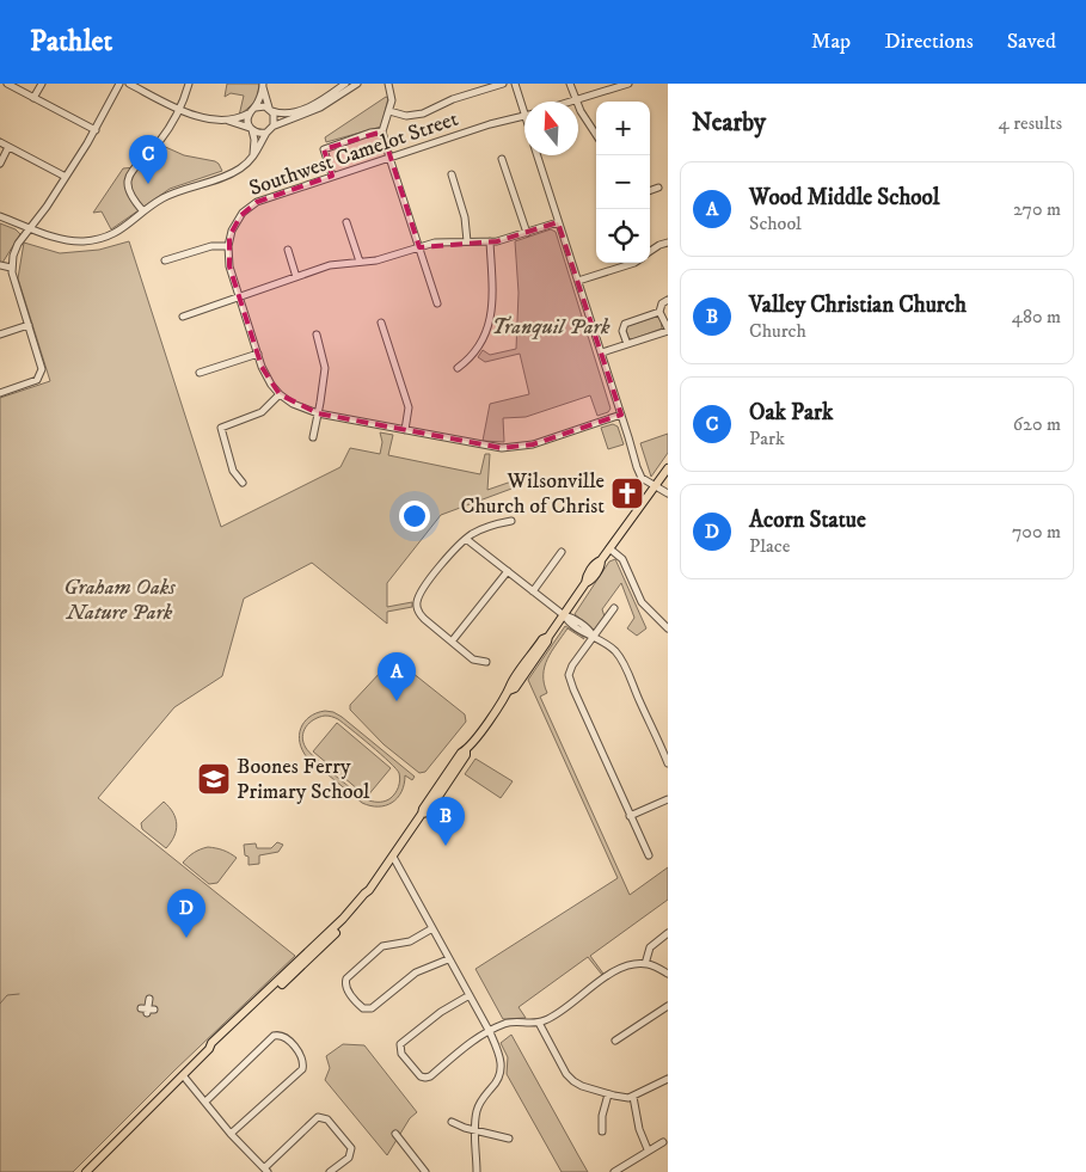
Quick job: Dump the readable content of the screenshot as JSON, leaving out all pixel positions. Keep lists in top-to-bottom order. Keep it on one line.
{"streets":{"street":["Southwest Camelot Street"]},"parks":["Tranquil Park","Graham Oaks Nature Park"],"places":{"church":["Wilsonville Church of Christ"],"school or university":["Boones Ferry Primary School"]},"north":"top","page":{"header":"Pathlet","nav":["Map","Directions","Saved"],"heading":["Nearby","4 results"],"map_buttons":["+","−"],"pins":["C","A","B","D"],"list":[{"mark":"A","name":"Wood Middle School","note":"School","value":"270 m"},{"mark":"B","name":"Valley Christian Church","note":"Church","value":"480 m"},{"mark":"C","name":"Oak Park","note":"Park","value":"620 m"},{"mark":"D","name":"Acorn Statue","note":"Place","value":"700 m"}]}}
